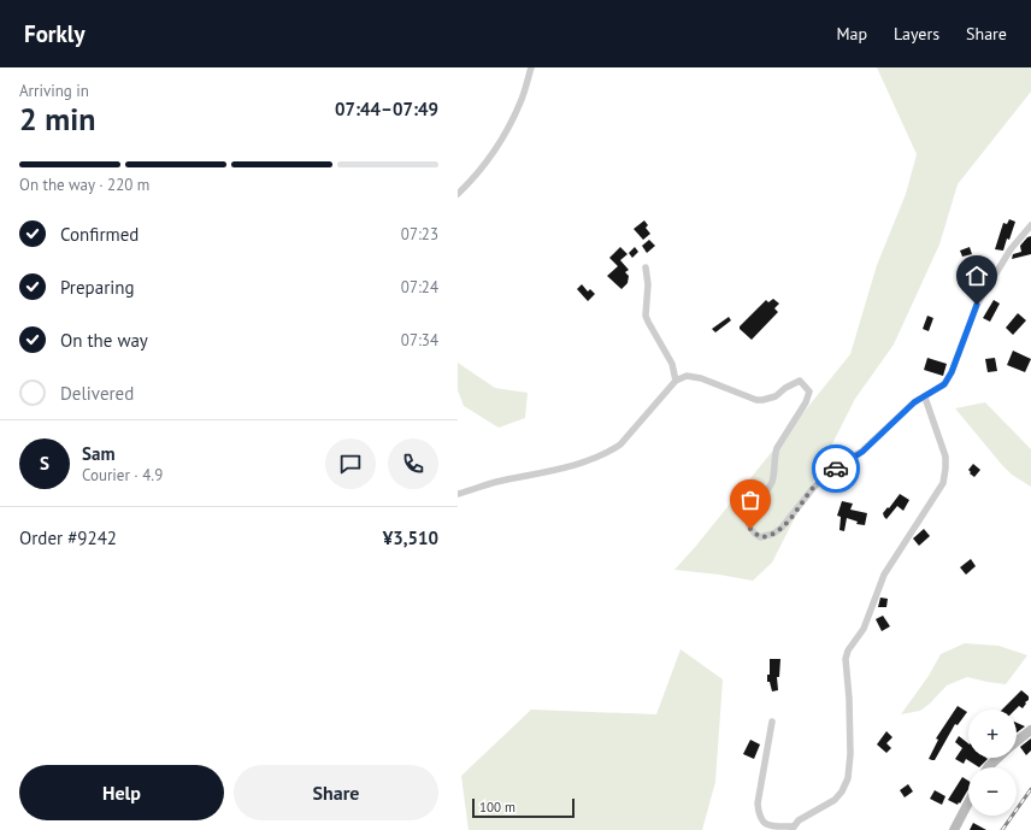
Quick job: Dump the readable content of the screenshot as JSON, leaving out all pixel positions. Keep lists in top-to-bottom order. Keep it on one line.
{"scale_bar":"100 m","page":{"header":"Forkly","nav":["Map","Layers","Share"],"heading":["2 min","Arriving in","07:44–07:49"],"panel":["Sam","Courier · 4.9","Order #9242","¥3,510"],"bar":"On the way · 220 m","list":[["Confirmed","07:23"],["Preparing","07:24"],["On the way","07:34"],"Delivered"],"round":"S","map_buttons":["+","−"],"buttons":["Help","Share"],"scale":"100 m"}}
